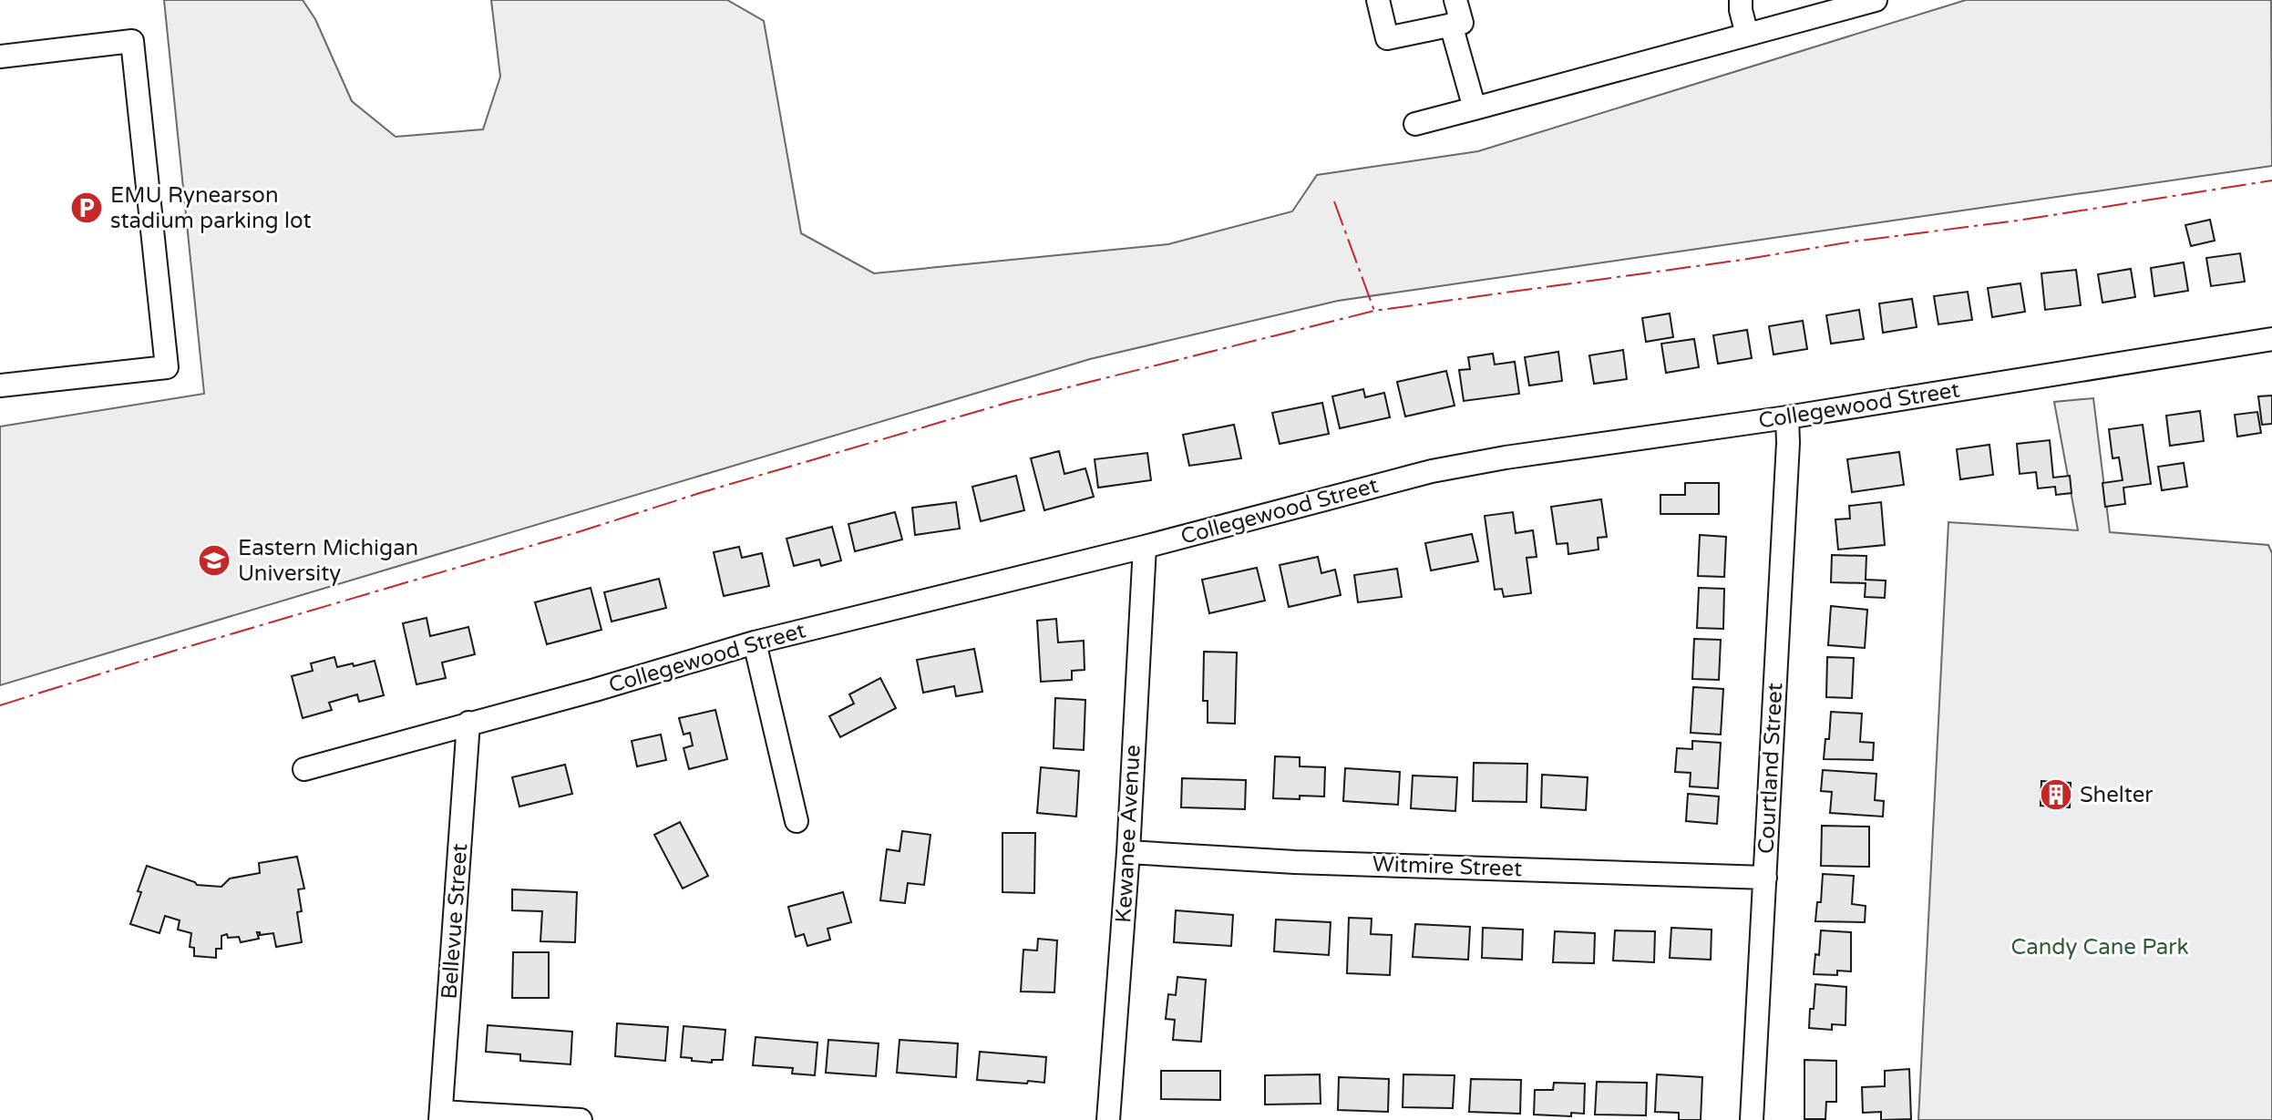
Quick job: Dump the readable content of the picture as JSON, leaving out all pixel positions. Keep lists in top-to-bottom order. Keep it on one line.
{"streets":{"street":["Collegewood Street","Courtland Street","Kewanee Avenue","Witmire Street","Bellevue Street"]},"crossings":[["Collegewood Street","Courtland Street"],["Collegewood Street","Kewanee Avenue"],["Collegewood Street","Bellevue Street"],["Courtland Street","Witmire Street"],["Kewanee Avenue","Witmire Street"]],"parks":["Candy Cane Park"],"places":{"parking":["EMU Rynearson stadium parking lot"],"school or university":["Eastern Michigan University"],"building":["Shelter"]}}
